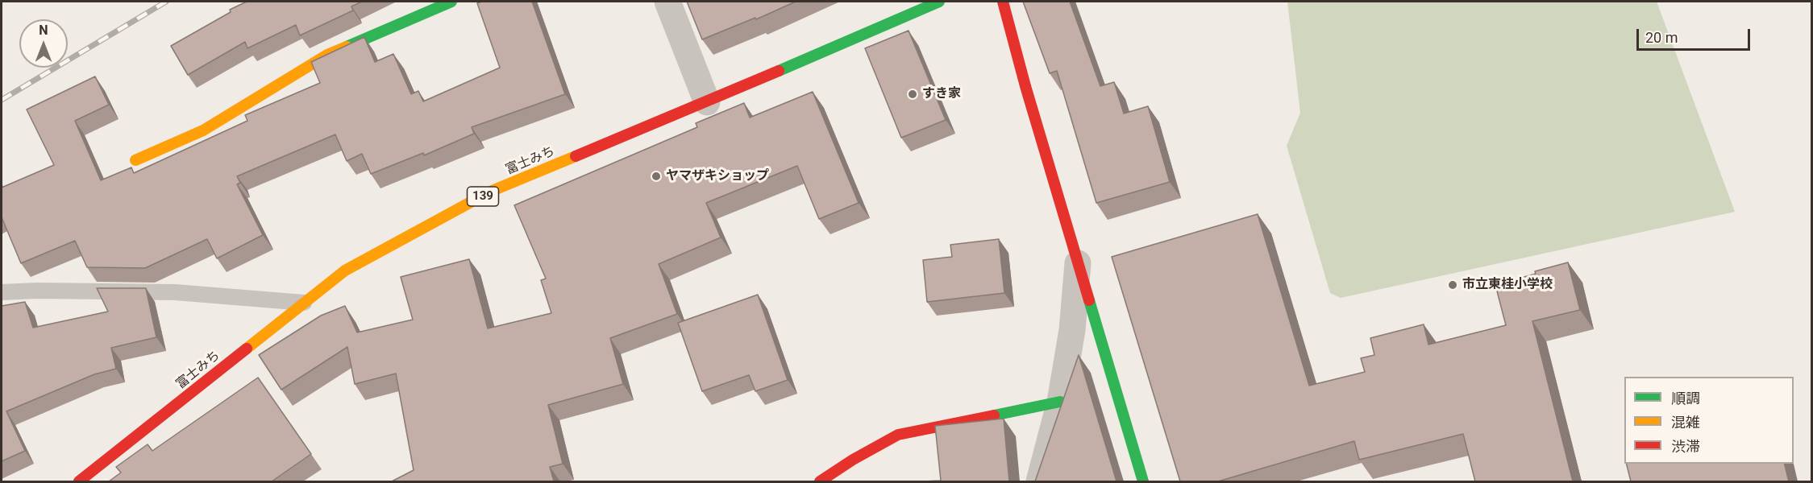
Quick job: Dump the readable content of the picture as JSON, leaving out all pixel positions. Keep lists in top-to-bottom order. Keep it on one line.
{"streets":{"main road":["富士みち","139"]},"places":["すき家","ヤマザキショップ","市立東桂小学校"],"legend":["順調","混雑","渋滞"],"scale_bar":"20 m","north":"top"}
